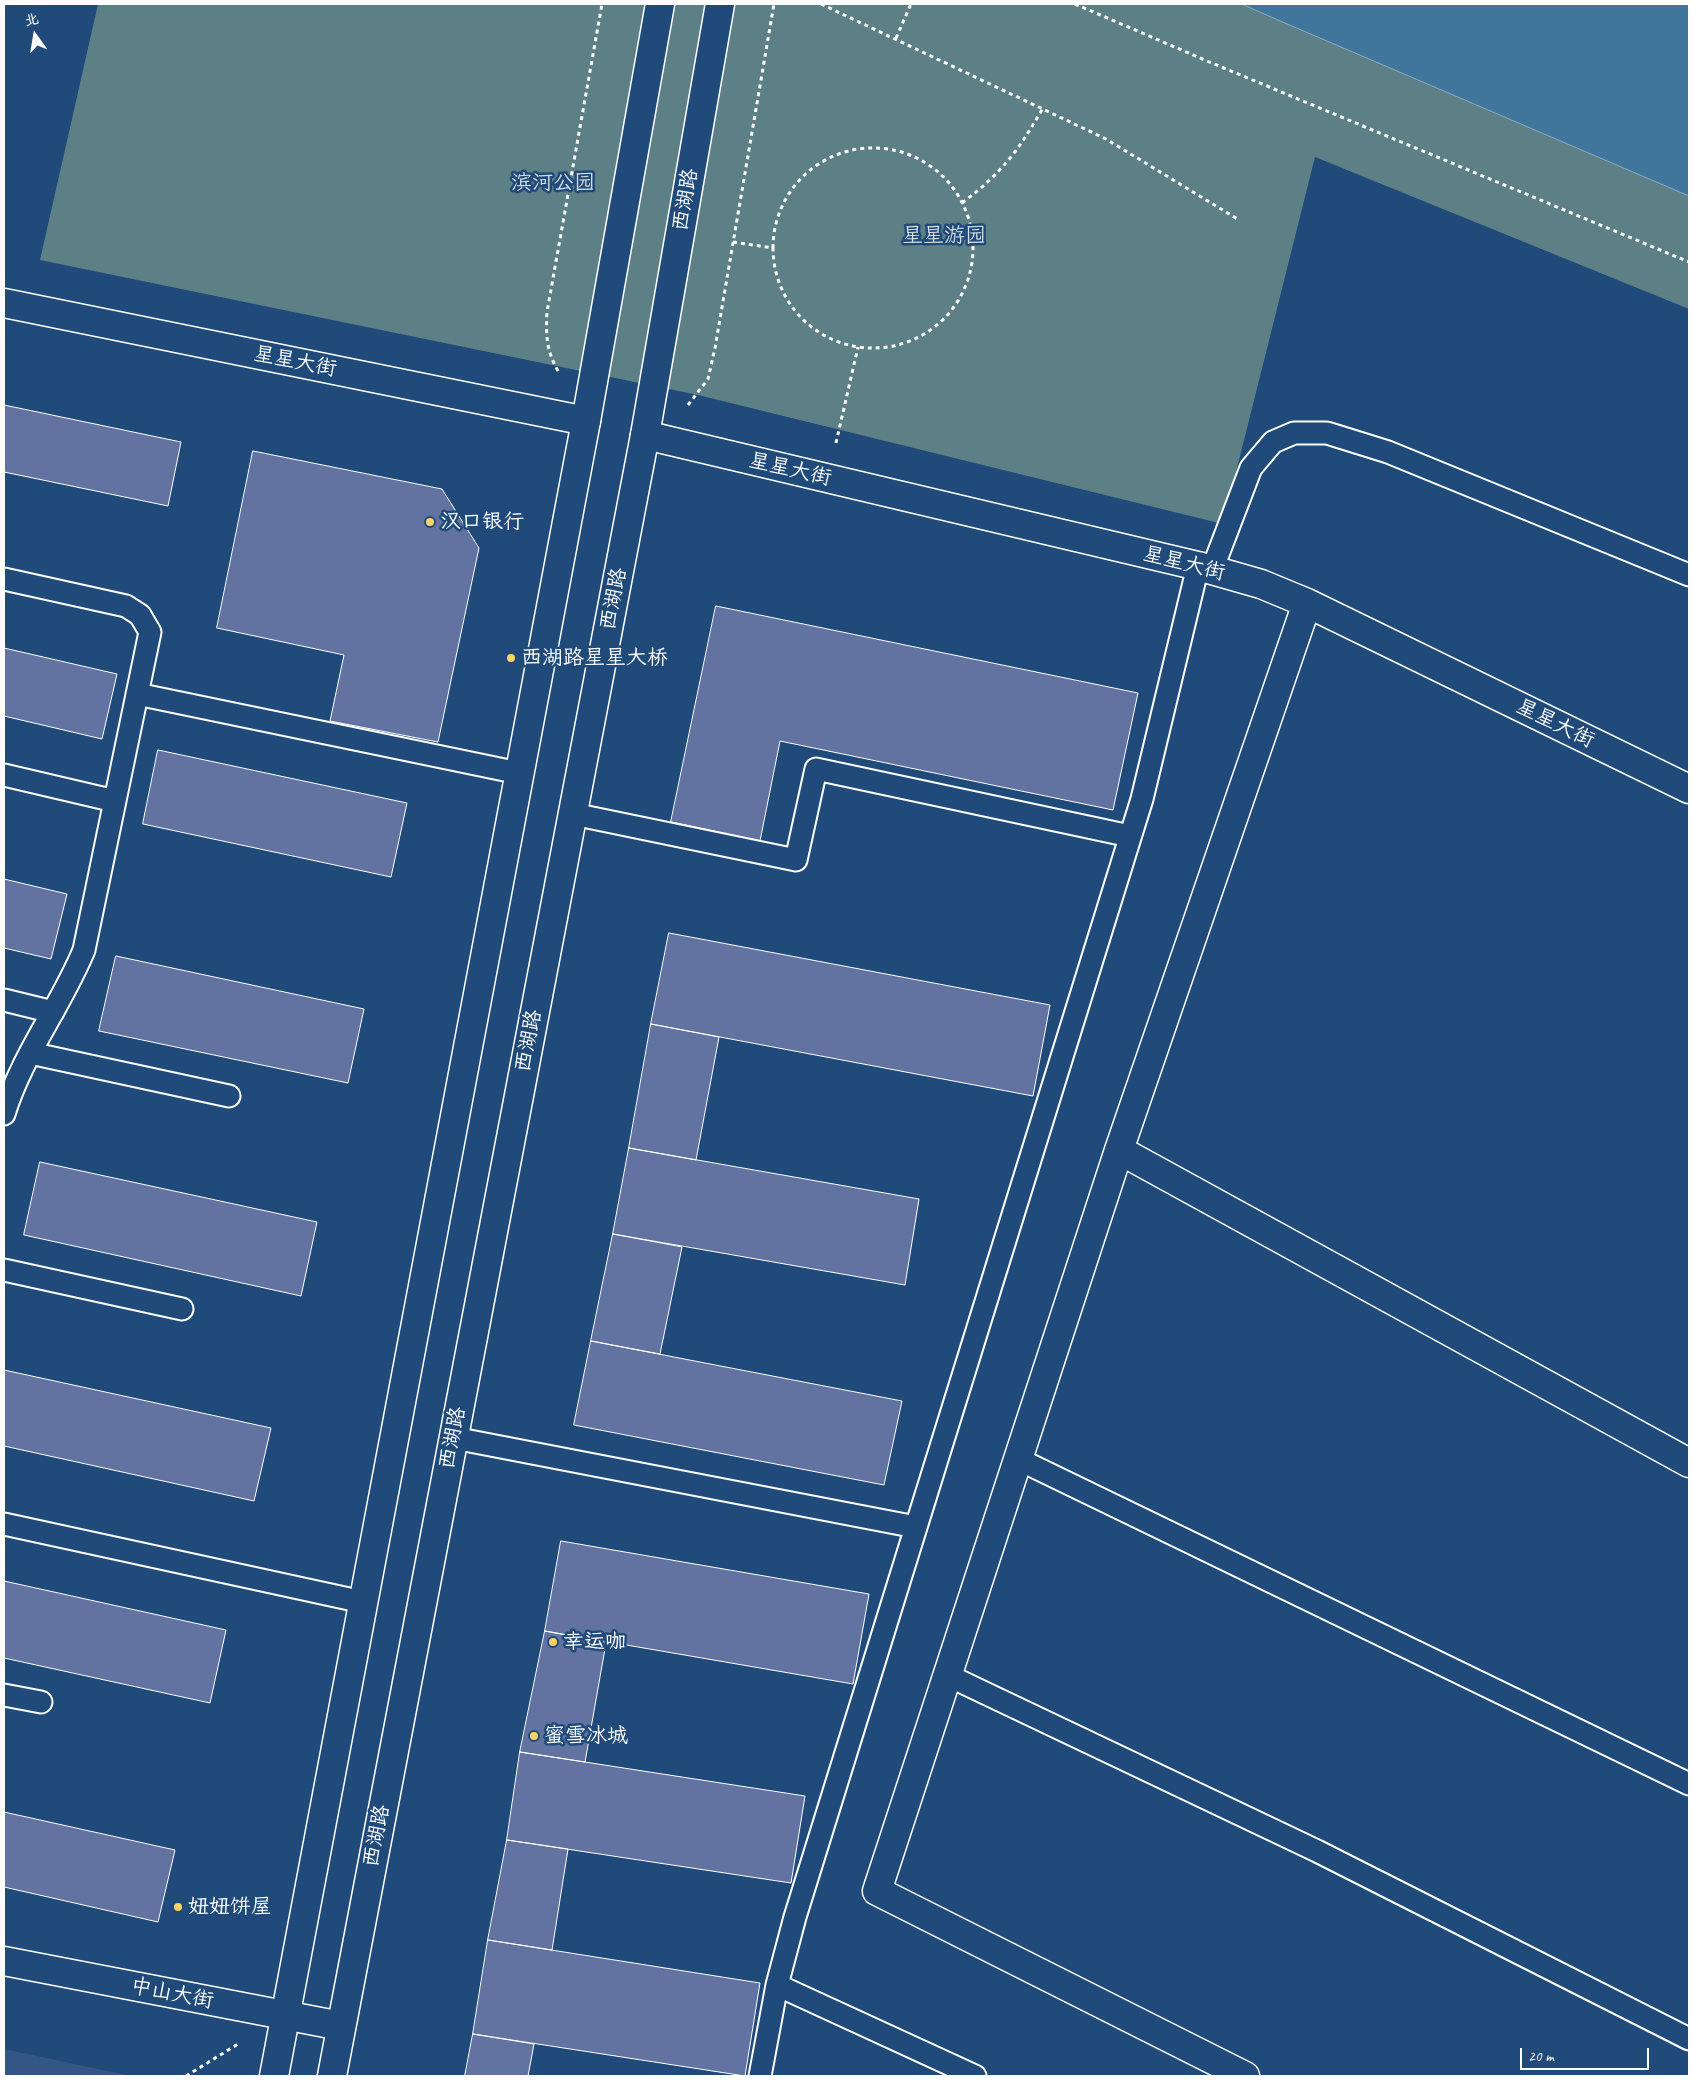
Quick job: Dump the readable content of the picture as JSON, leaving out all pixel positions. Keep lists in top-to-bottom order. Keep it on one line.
{"streets":{"street":["西湖路","星星大街","中山大街"]},"crossings":[["西湖路","星星大街"],["西湖路","中山大街"]],"parks":["滨河公园","星星游园"],"places":["汉口银行","西湖路星星大桥","幸运咖","蜜雪冰城","妞妞饼屋"],"scale_bar":"20 m","north":"top"}
